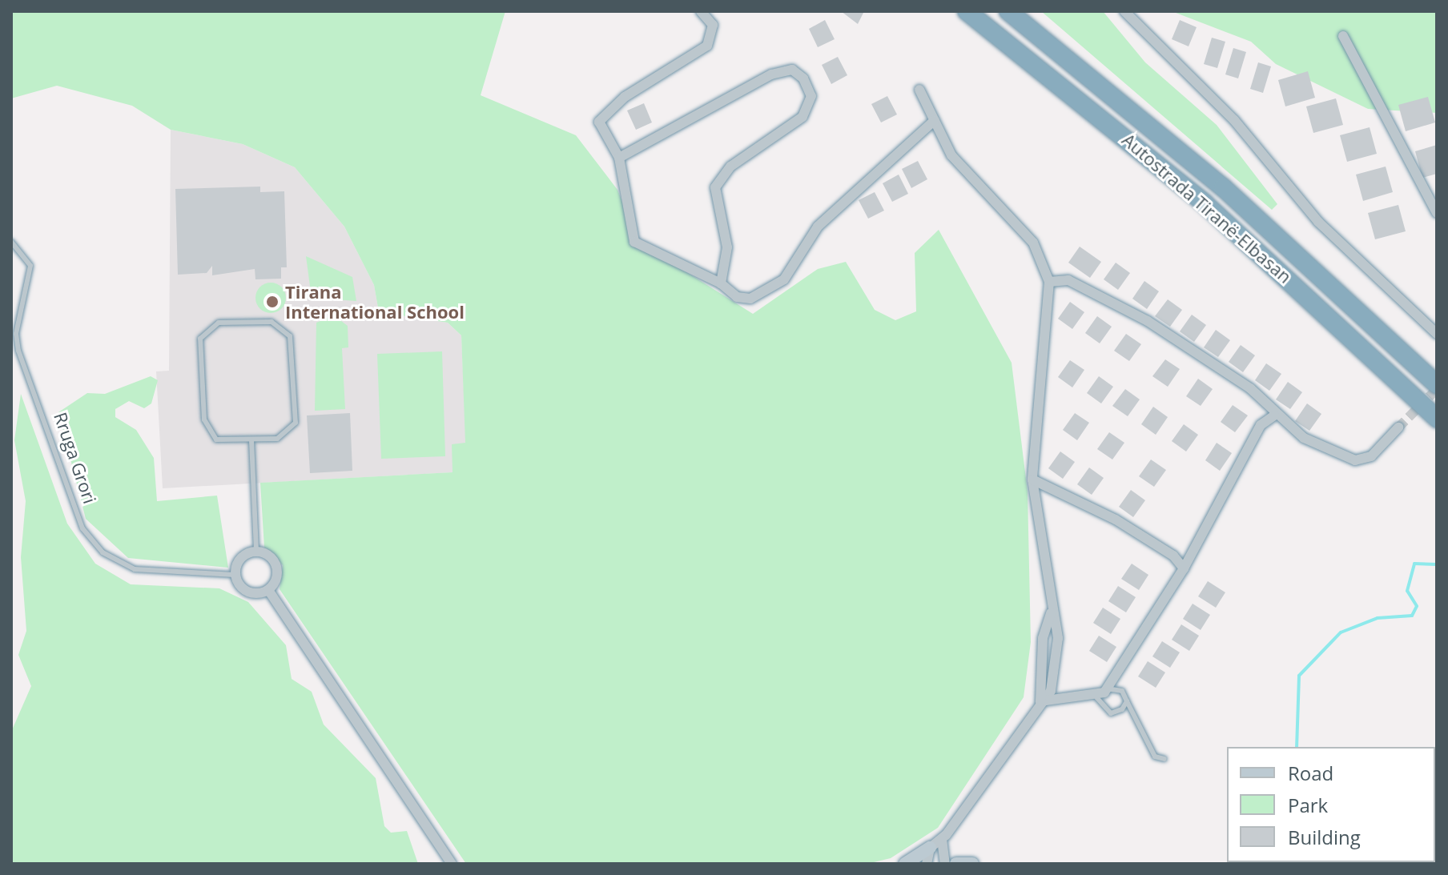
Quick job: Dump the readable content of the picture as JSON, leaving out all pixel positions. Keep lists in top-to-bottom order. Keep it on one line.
{"streets":{"highway":["Autostrada Tiranë-Elbasan"],"lane":["Rruga Grori"]},"places":["Tirana International School"],"legend":["Road","Park","Building"]}
